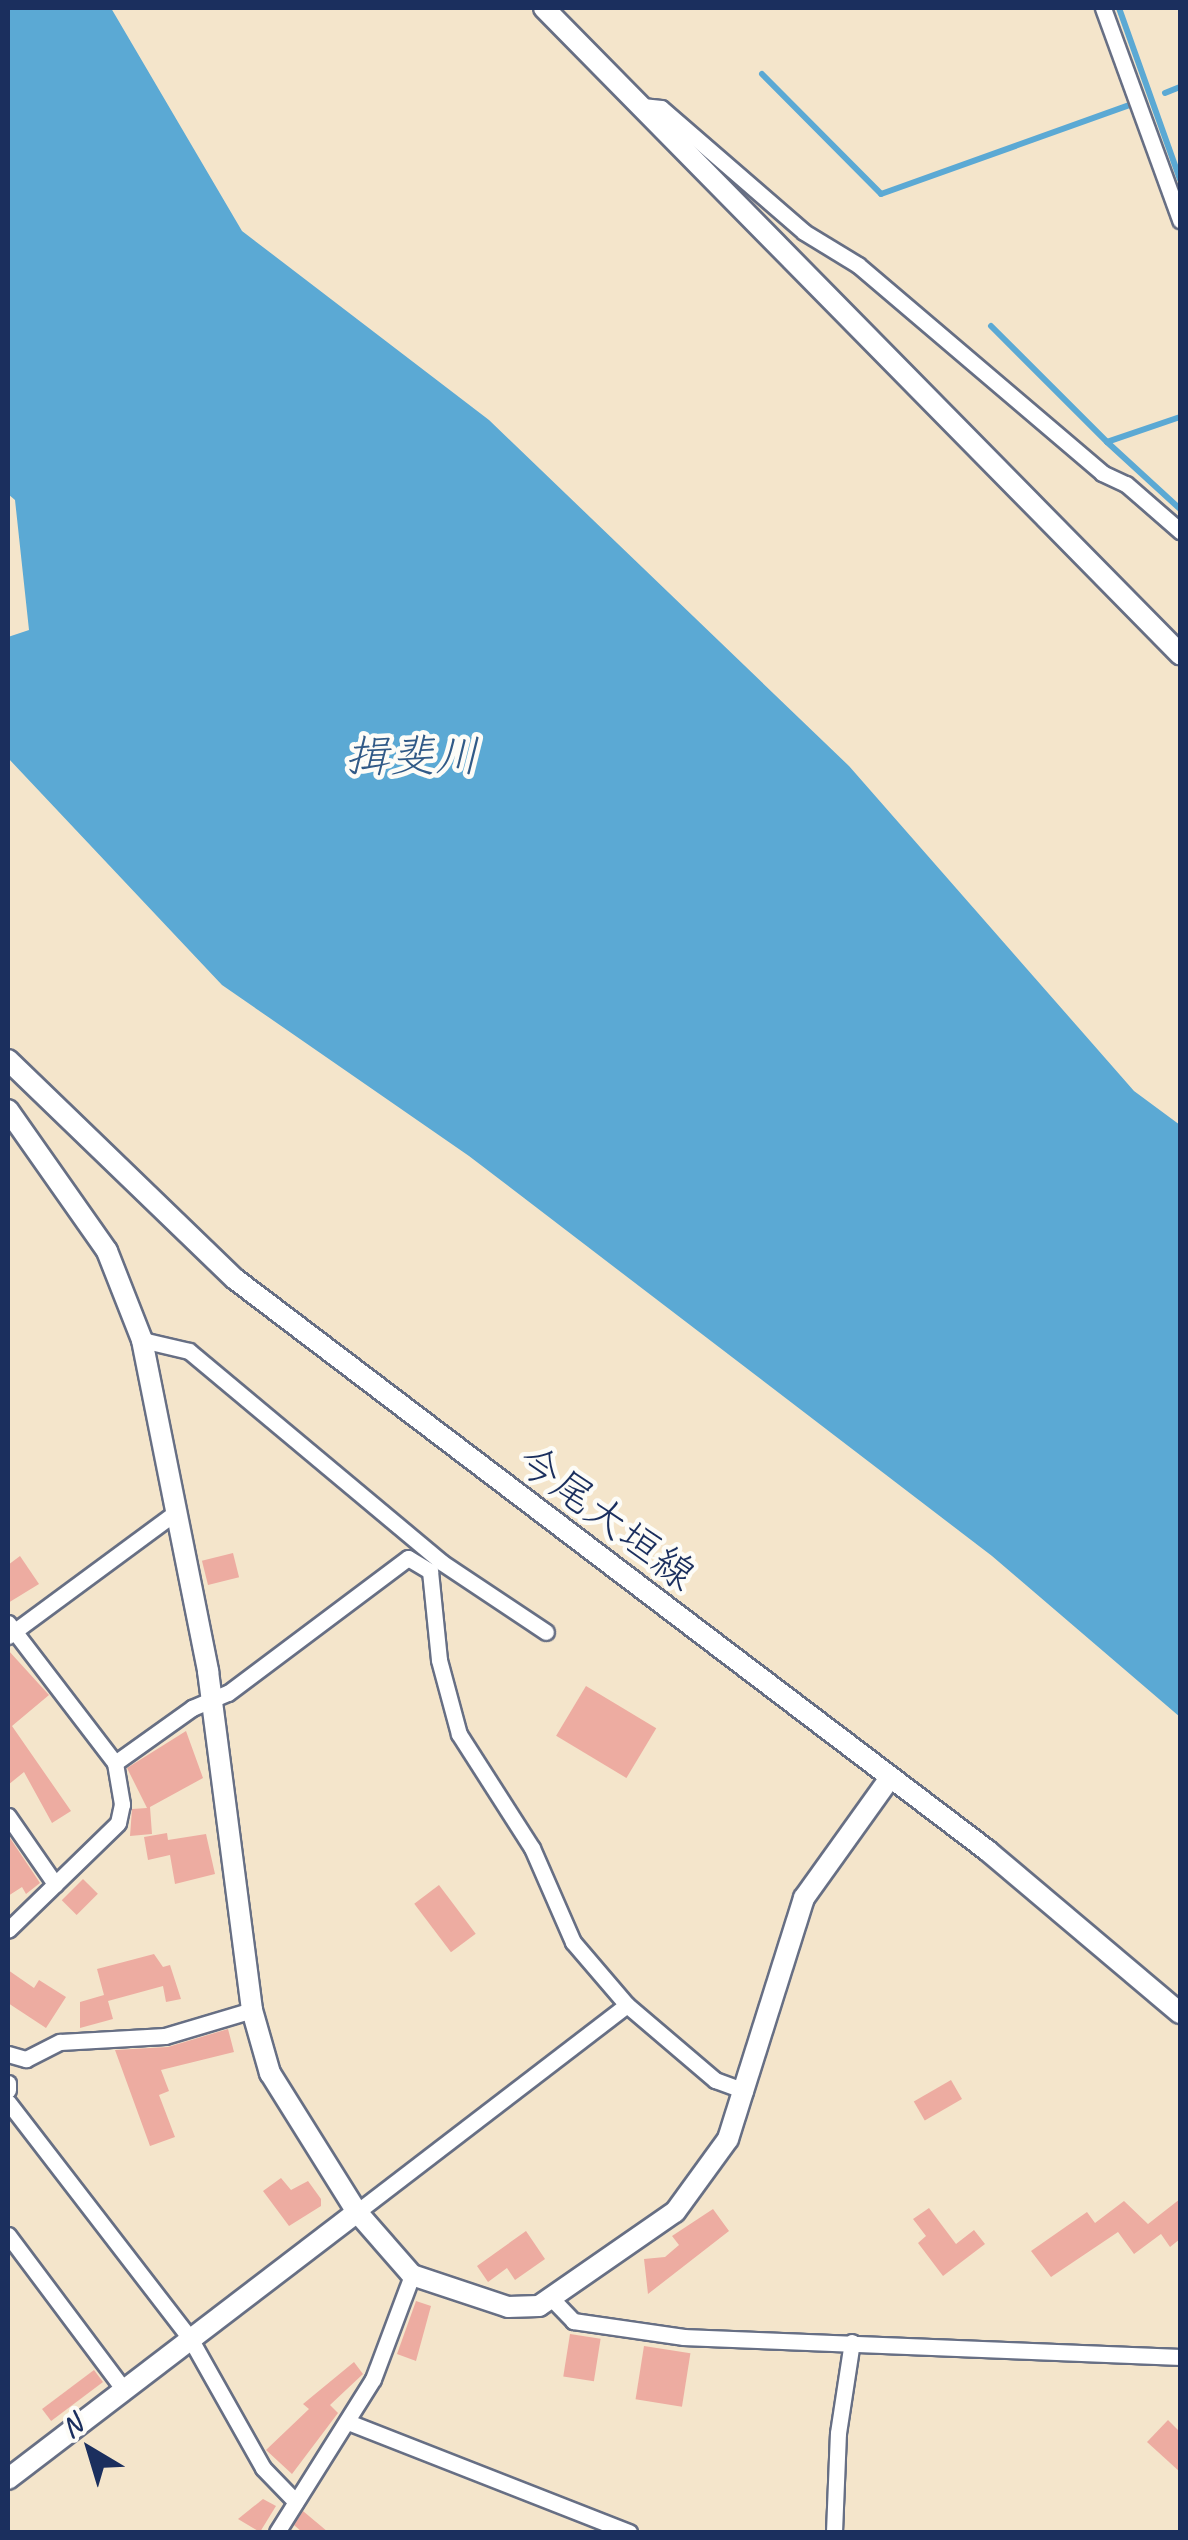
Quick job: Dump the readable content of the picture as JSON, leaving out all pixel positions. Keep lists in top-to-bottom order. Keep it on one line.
{"streets":{"street":["今尾大垣線"]},"water":["揖斐川"],"north":"top left"}
